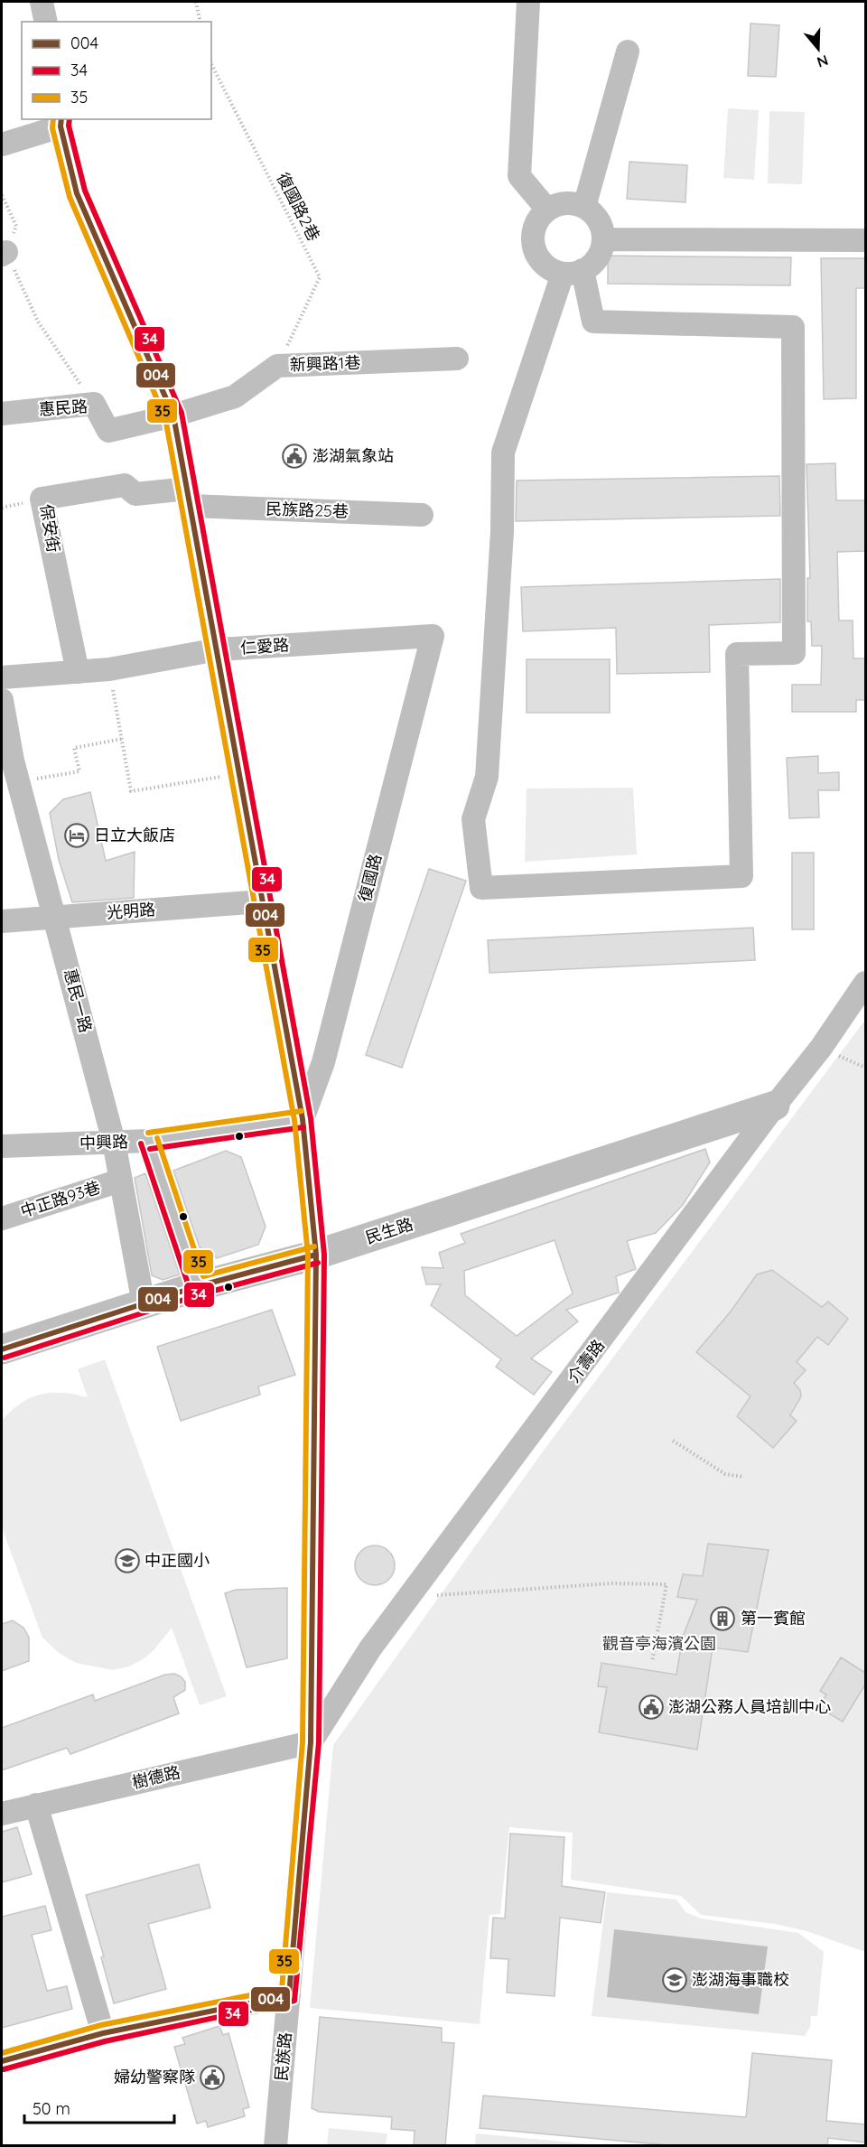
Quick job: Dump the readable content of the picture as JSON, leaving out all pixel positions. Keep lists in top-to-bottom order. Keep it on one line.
{"streets":{"main road":["民生路"],"street":["新興路1巷","惠民路","民族路25巷","保安街","仁愛路","復國路","光明路","惠民一路","中興路","中正路93巷","介壽路","樹德路","民族路"],"path":["復國路2巷"]},"crossings":[["復國路2巷","新興路1巷"],["新興路1巷","惠民路"],["新興路1巷","民族路"],["惠民路","民族路"],["民族路25巷","保安街"],["民族路25巷","民族路"],["保安街","仁愛路"],["保安街","民族路"],["仁愛路","復國路"],["仁愛路","民族路"],["復國路","中興路"],["復國路","民族路"],["光明路","惠民一路"],["光明路","民族路"],["惠民一路","中興路"],["惠民一路","中正路93巷"],["惠民一路","民生路"],["中興路","民族路"],["民生路","介壽路"],["民生路","民族路"],["介壽路","樹德路"],["介壽路","民族路"],["樹德路","民族路"]],"parks":["觀音亭海濱公園"],"places":{"public building":["澎湖氣象站","澎湖公務人員培訓中心","婦幼警察隊"],"hotel":["日立大飯店"],"school or university":["中正國小","澎湖海事職校"],"building":["第一賓館"]},"lines":["transit line 004","transit line 34","transit line 35"],"legend":["004","34","35"],"scale_bar":"50 m","north":"bottom"}
